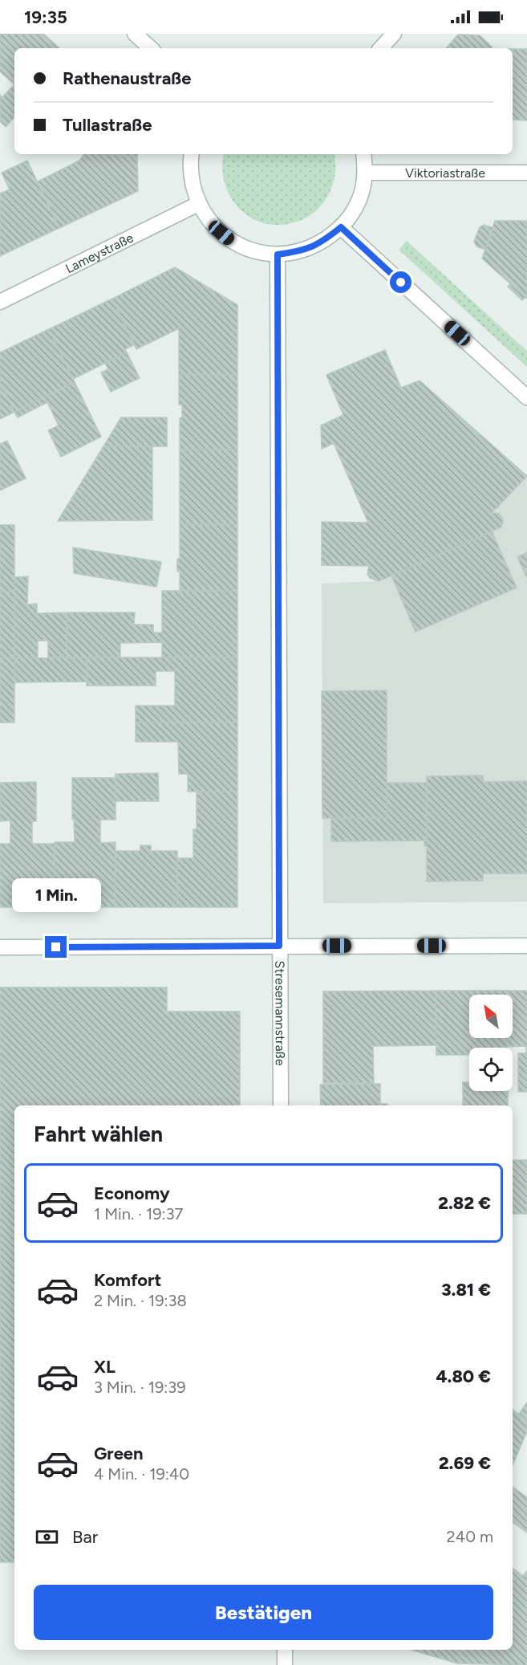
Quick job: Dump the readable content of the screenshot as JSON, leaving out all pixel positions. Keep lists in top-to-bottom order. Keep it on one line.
{"streets":{"street":["Viktoriastraße","Lameystraße","Stresemannstraße"]},"north":"top left","page":{"status":"19:35","banner":["Rathenaustraße","Tullastraße"],"bubble":"1 Min.","heading":"Fahrt wählen","list":[{"name":"Economy","note":"1 Min. · 19:37","value":"2.82 €"},{"name":"Komfort","note":"2 Min. · 19:38","value":"3.81 €"},{"name":"XL","note":"3 Min. · 19:39","value":"4.80 €"},{"name":"Green","note":"4 Min. · 19:40","value":"2.69 €"}],"pay":["Bar","240 m"],"buttons":"Bestätigen"}}
